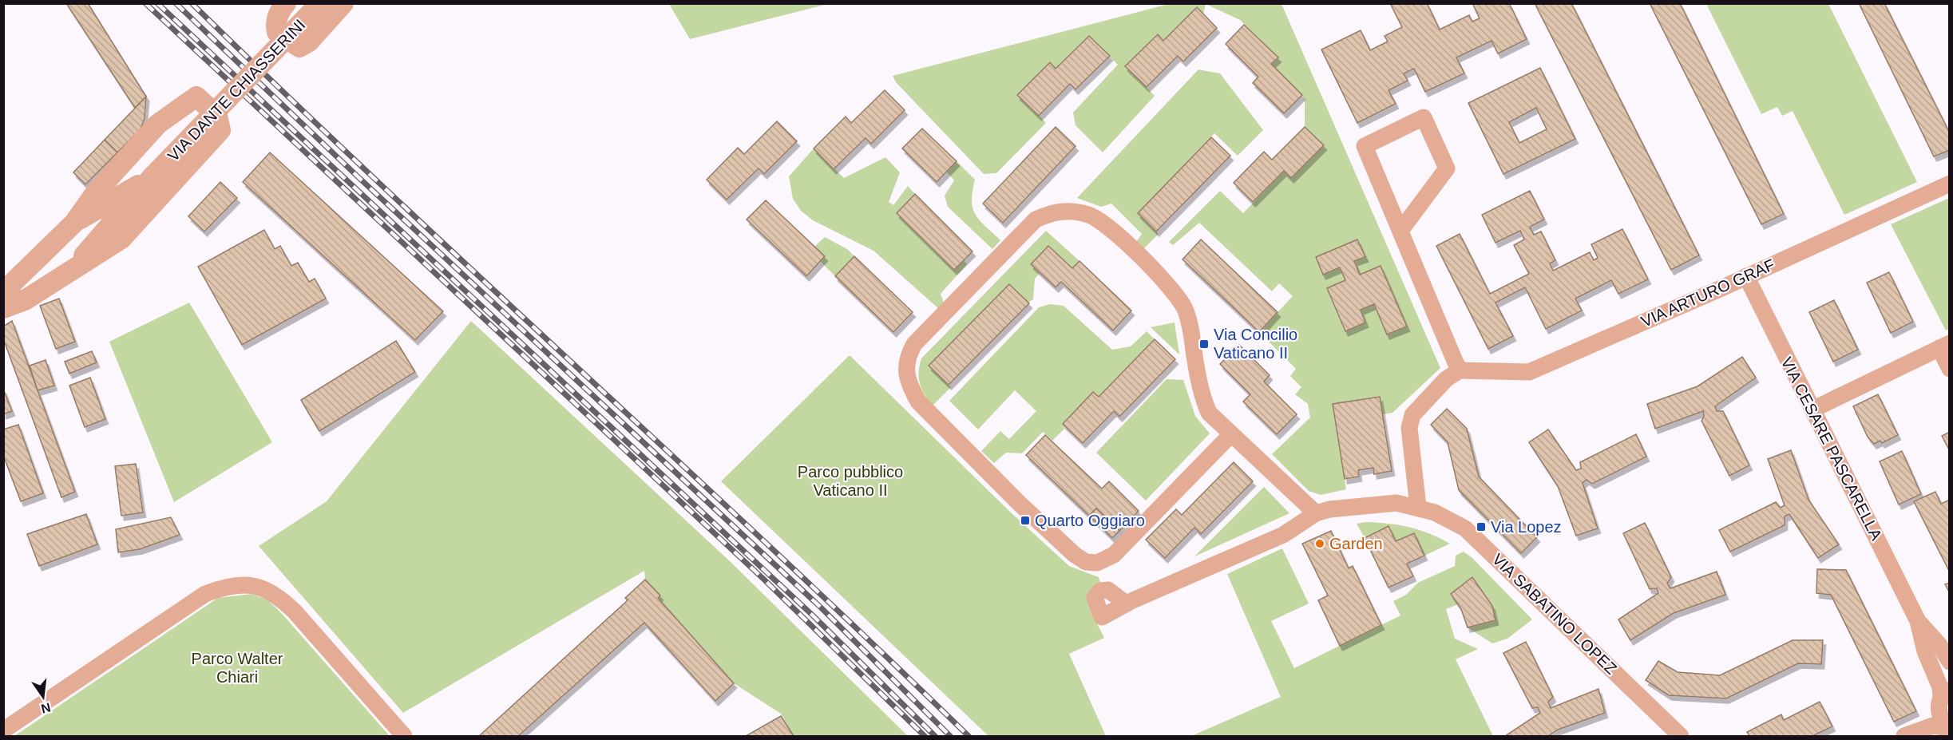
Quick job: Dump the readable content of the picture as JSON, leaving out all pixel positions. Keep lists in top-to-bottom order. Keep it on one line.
{"streets":{"street":["VIA DANTE CHIASSERINI","VIA ARTURO GRAF","VIA CESARE PASCARELLA","VIA SABATINO LOPEZ"]},"crossings":[["VIA ARTURO GRAF","VIA CESARE PASCARELLA"]],"parks":["Parco pubblico Vaticano II","Parco Walter Chiari"],"places":{"transit":["Via Concilio Vaticano II","Quarto Oggiaro","Via Lopez"],"other":["Garden"]},"north":"bottom"}
